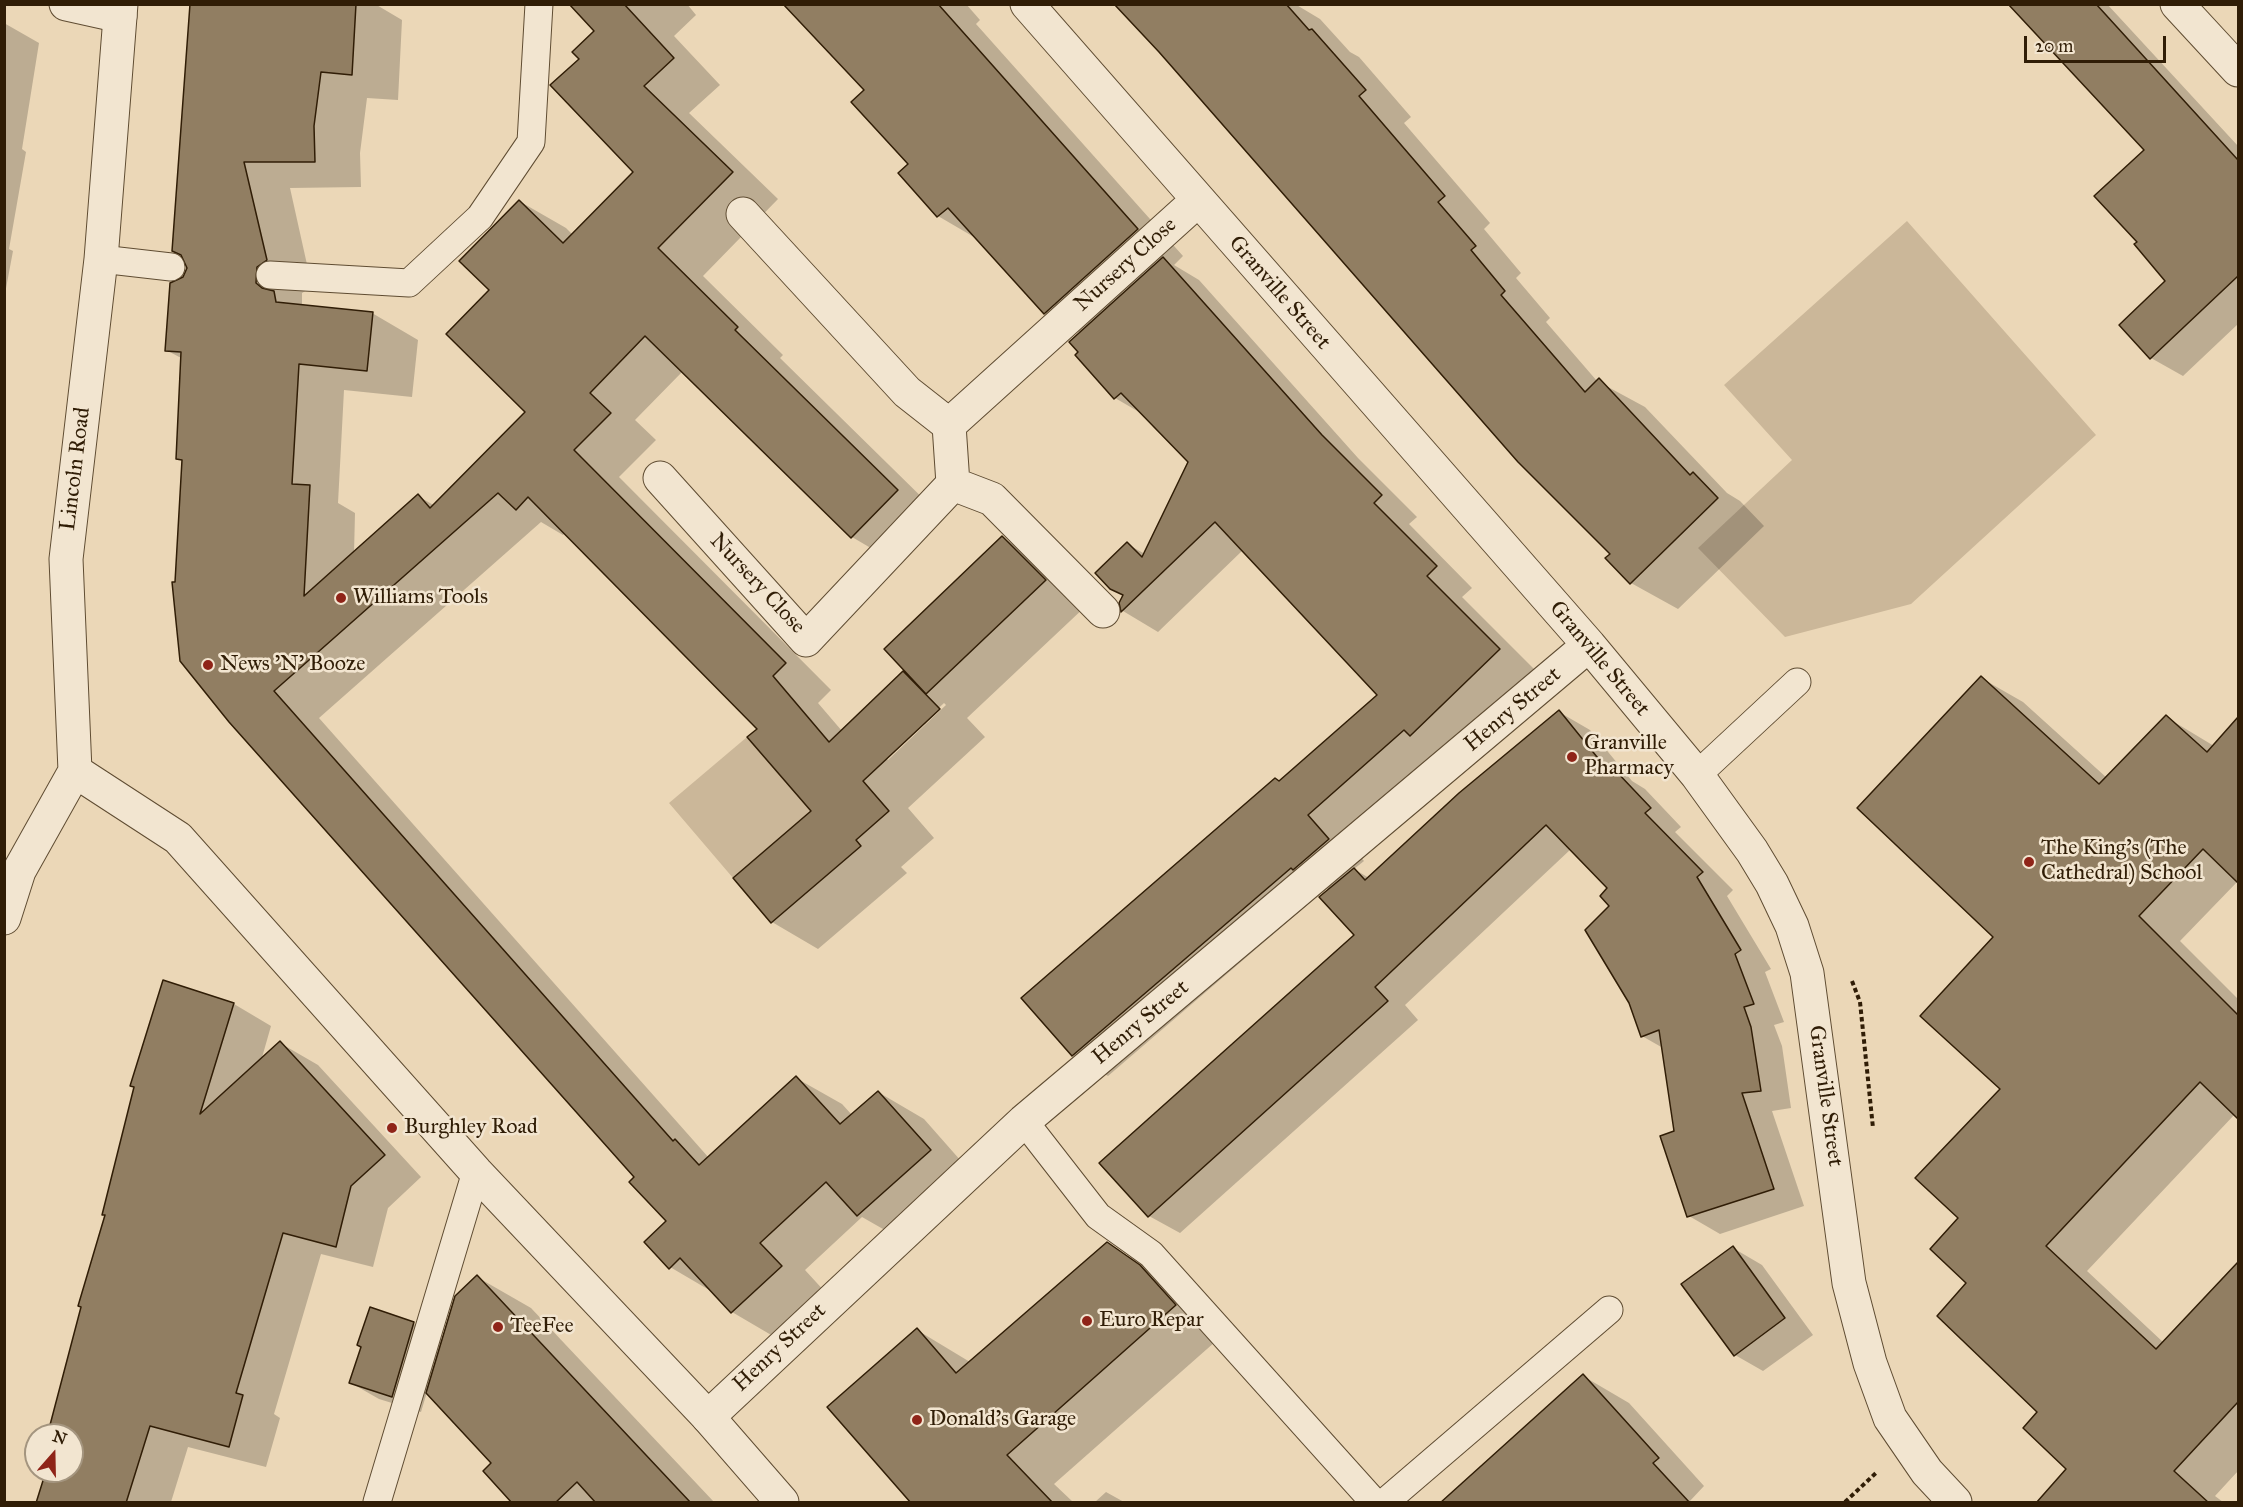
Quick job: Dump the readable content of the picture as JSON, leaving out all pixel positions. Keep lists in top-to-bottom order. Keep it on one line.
{"streets":{"street":["Nursery Close","Granville Street","Lincoln Road","Henry Street"]},"crossings":[["Nursery Close","Granville Street"],["Granville Street","Henry Street"]],"places":["Williams Tools","News 'N' Booze","Granville Pharmacy","The King's (The Cathedral) School","Burghley Road","Euro Repar","TeeFee","Donald's Garage"],"scale_bar":"20 m","north":"top"}
